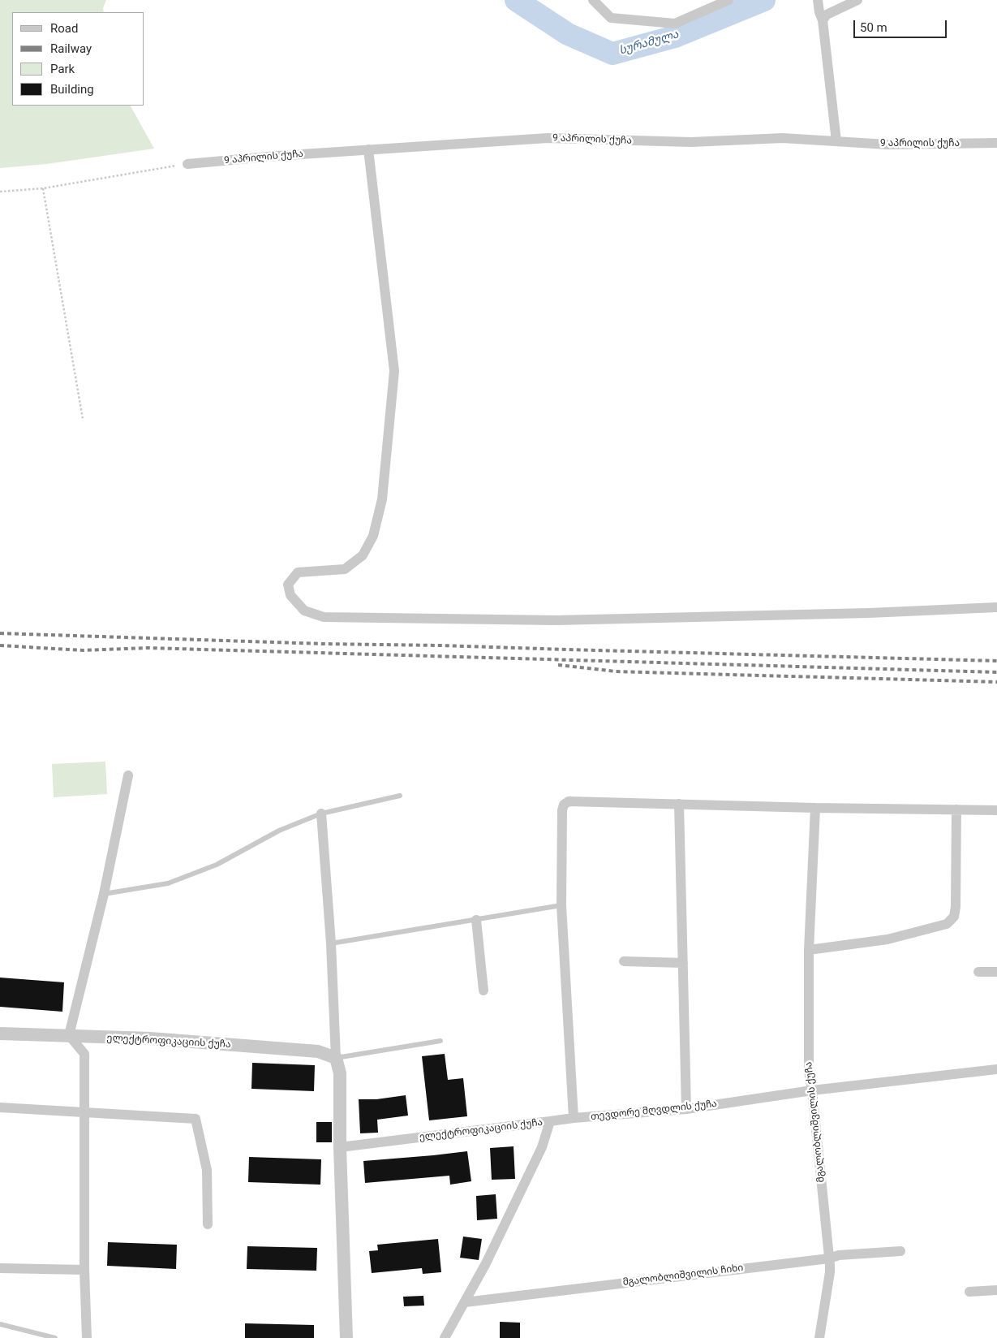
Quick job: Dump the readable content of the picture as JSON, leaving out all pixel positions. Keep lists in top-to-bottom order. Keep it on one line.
{"streets":{"street":["9 აპრილის ქუჩა","ელექტროფიკაციის ქუჩა","თევდორე მღვდლის ქუჩა","მგალობლიშვილის ქუჩა","მგალობლიშვილის ჩიხი"]},"crossings":[["ელექტროფიკაციის ქუჩა","თევდორე მღვდლის ქუჩა"],["თევდორე მღვდლის ქუჩა","მგალობლიშვილის ქუჩა"],["მგალობლიშვილის ქუჩა","მგალობლიშვილის ჩიხი"]],"water":["სურამულა"],"legend":["Road","Railway","Park","Building"],"scale_bar":"50 m"}
